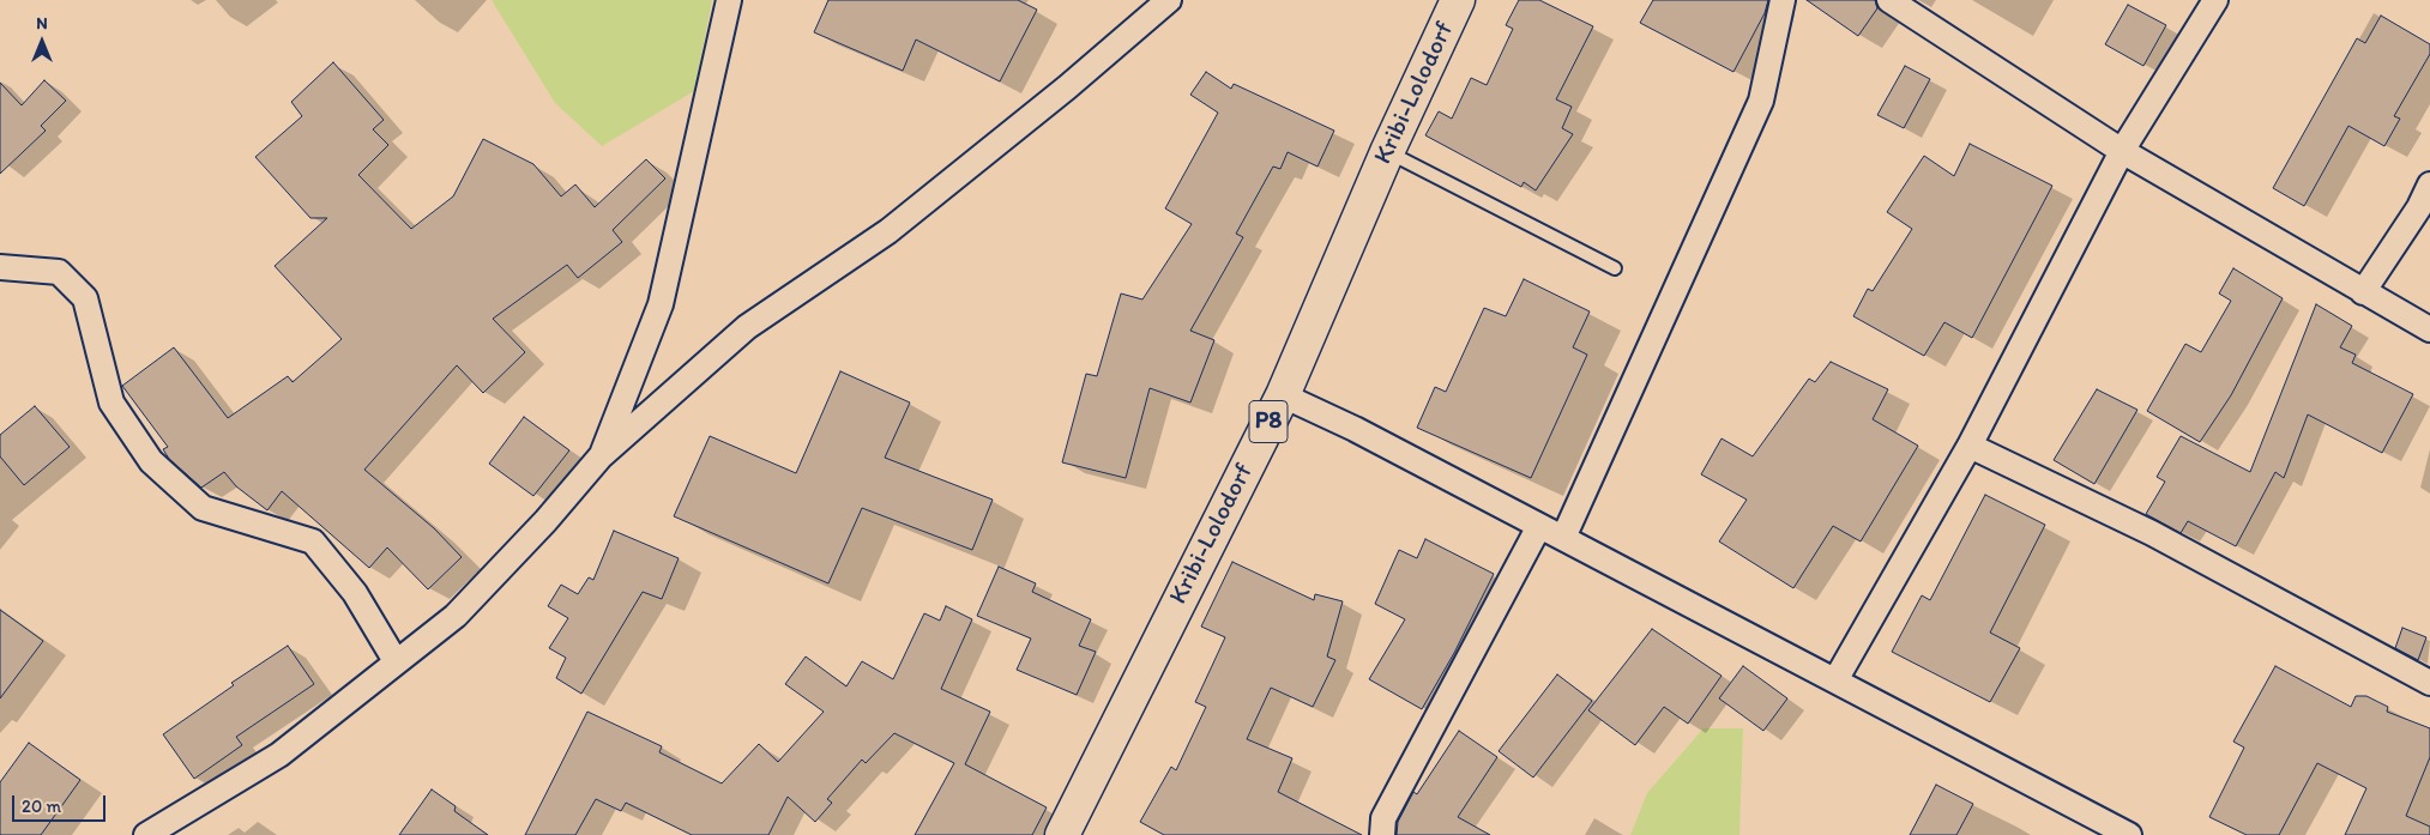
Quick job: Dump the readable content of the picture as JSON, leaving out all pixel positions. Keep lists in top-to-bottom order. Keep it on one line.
{"streets":{"main road":["Kribi-Lolodorf","P8"]},"scale_bar":"20 m","north":"top"}
